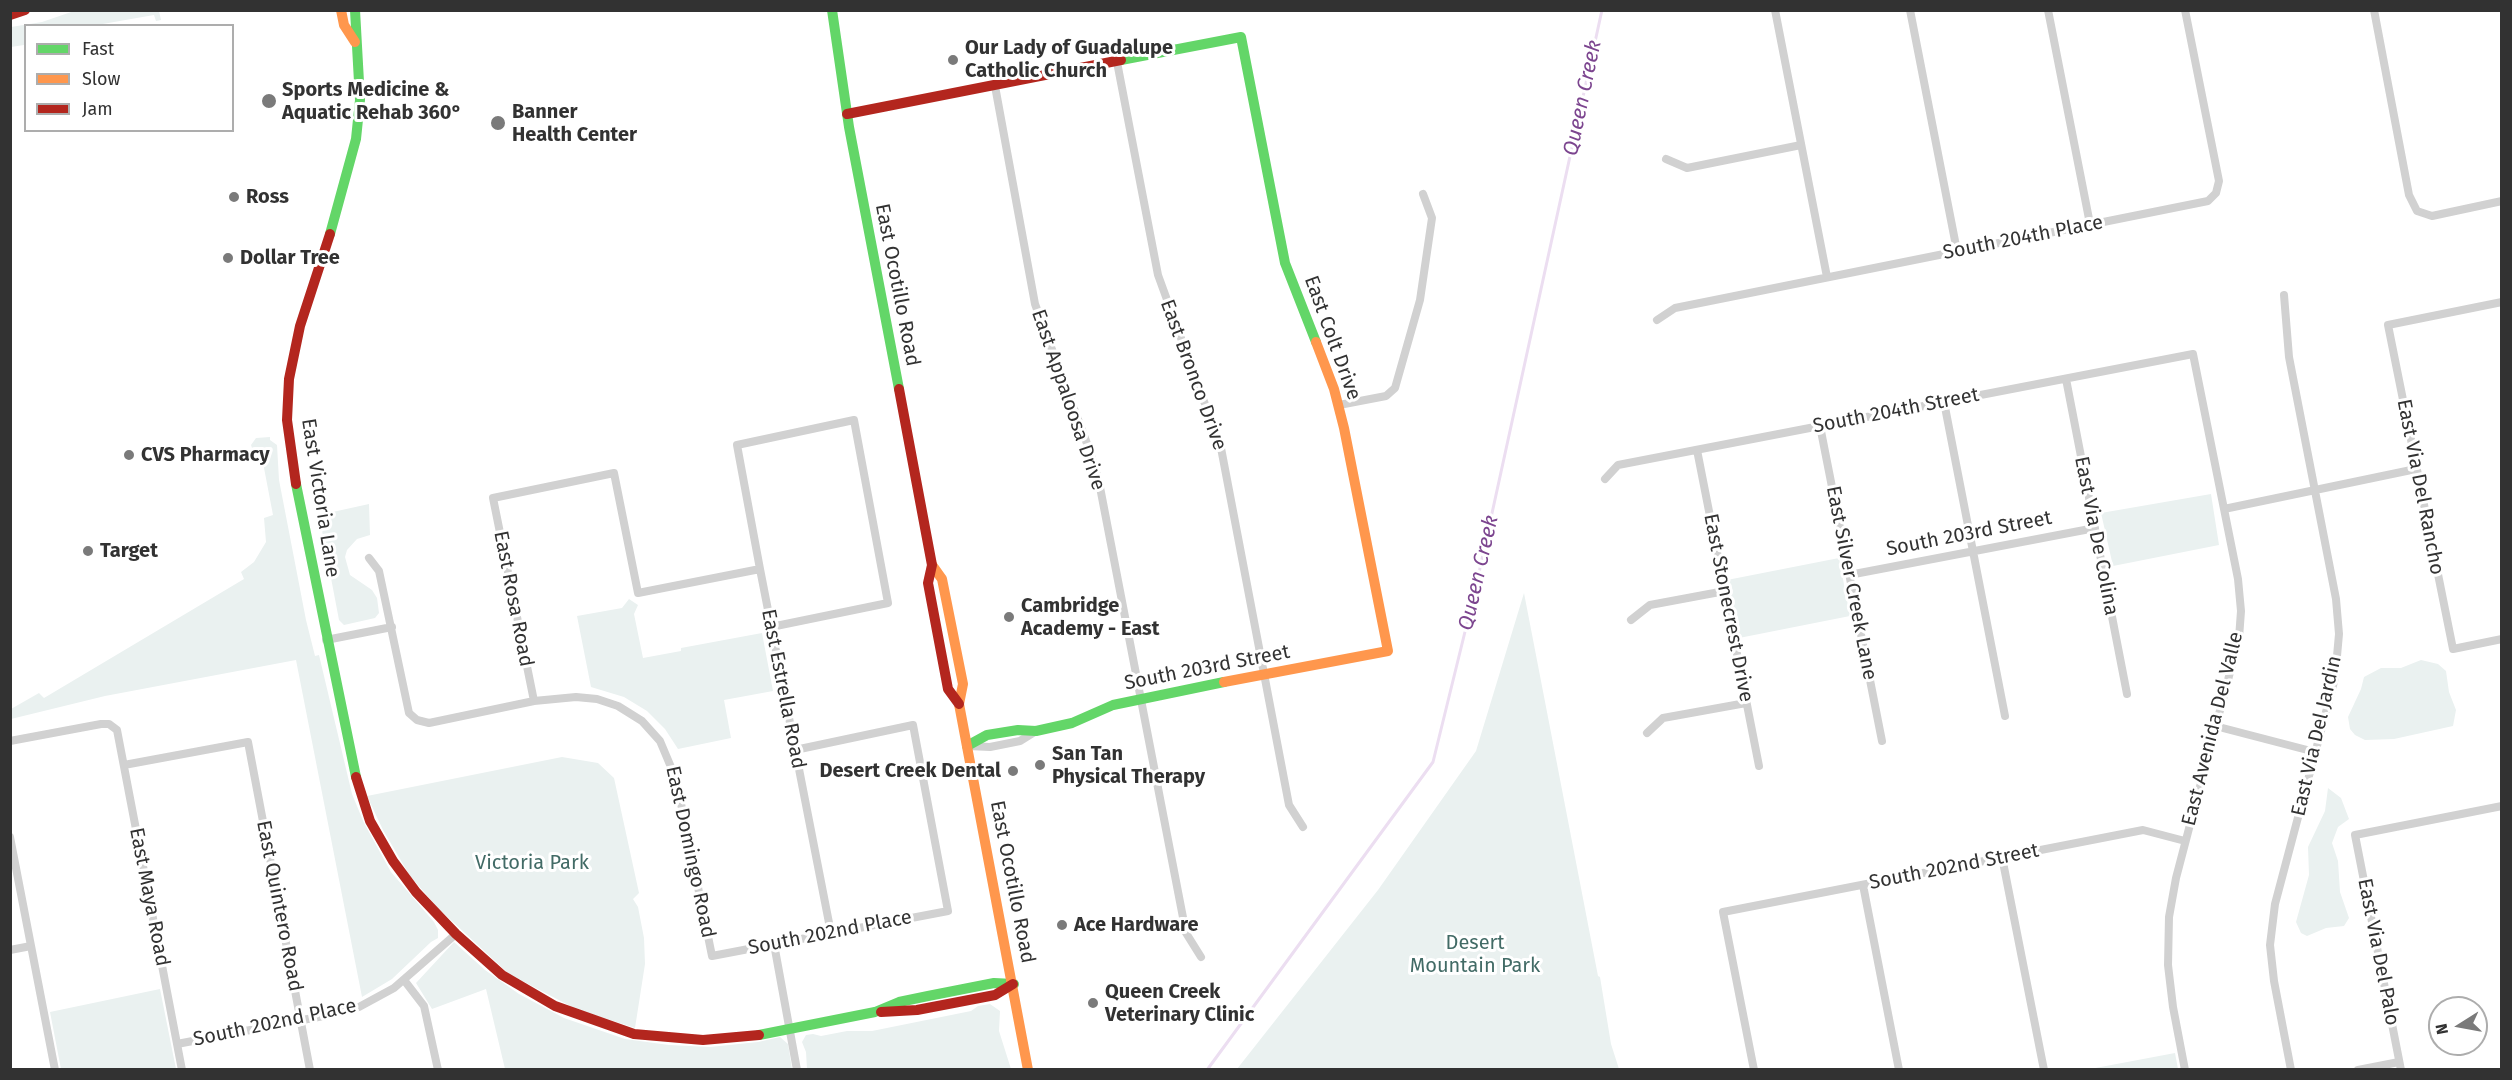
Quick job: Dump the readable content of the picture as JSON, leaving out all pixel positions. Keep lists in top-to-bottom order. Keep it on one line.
{"streets":{"street":["South 204th Place","East Ocotillo Road","East Colt Drive","East Bronco Drive","East Appaloosa Drive","South 204th Street","East Via Del Rancho","East Victoria Lane","South 203rd Street","East Via De Colina","East Silver Creek Lane","East Rosa Road","East Stonecrest Drive","East Estrella Road","East Avenida Del Valle","East Via Del Jardin","East Domingo Road","South 202nd Street","East Maya Road","East Quintero Road","South 202nd Place","East Via Del Palo"]},"crossings":[["East Ocotillo Road","East Victoria Lane"],["East Ocotillo Road","South 203rd Street"],["East Colt Drive","East Bronco Drive"],["East Colt Drive","South 203rd Street"],["East Bronco Drive","South 203rd Street"],["East Appaloosa Drive","South 203rd Street"],["South 204th Street","East Via De Colina"],["South 204th Street","East Silver Creek Lane"],["South 204th Street","East Stonecrest Drive"],["South 204th Street","East Avenida Del Valle"],["East Victoria Lane","South 202nd Place"],["South 203rd Street","East Via De Colina"],["South 203rd Street","East Silver Creek Lane"],["East Rosa Road","East Estrella Road"],["East Rosa Road","East Domingo Road"],["East Estrella Road","South 202nd Place"],["East Avenida Del Valle","South 202nd Street"],["East Domingo Road","South 202nd Place"],["East Maya Road","East Quintero Road"],["East Maya Road","South 202nd Place"],["East Quintero Road","South 202nd Place"]],"water":["Queen Creek"],"parks":["Victoria Park","Desert Mountain Park"],"places":["Our Lady of Guadalupe Catholic Church","Sports Medicine & Aquatic Rehab 360°","Banner Health Center","Ross","Dollar Tree","CVS Pharmacy","Target","Cambridge Academy - East","San Tan Physical Therapy","Desert Creek Dental","Ace Hardware","Queen Creek Veterinary Clinic"],"legend":["Fast","Slow","Jam"],"north":"left"}
